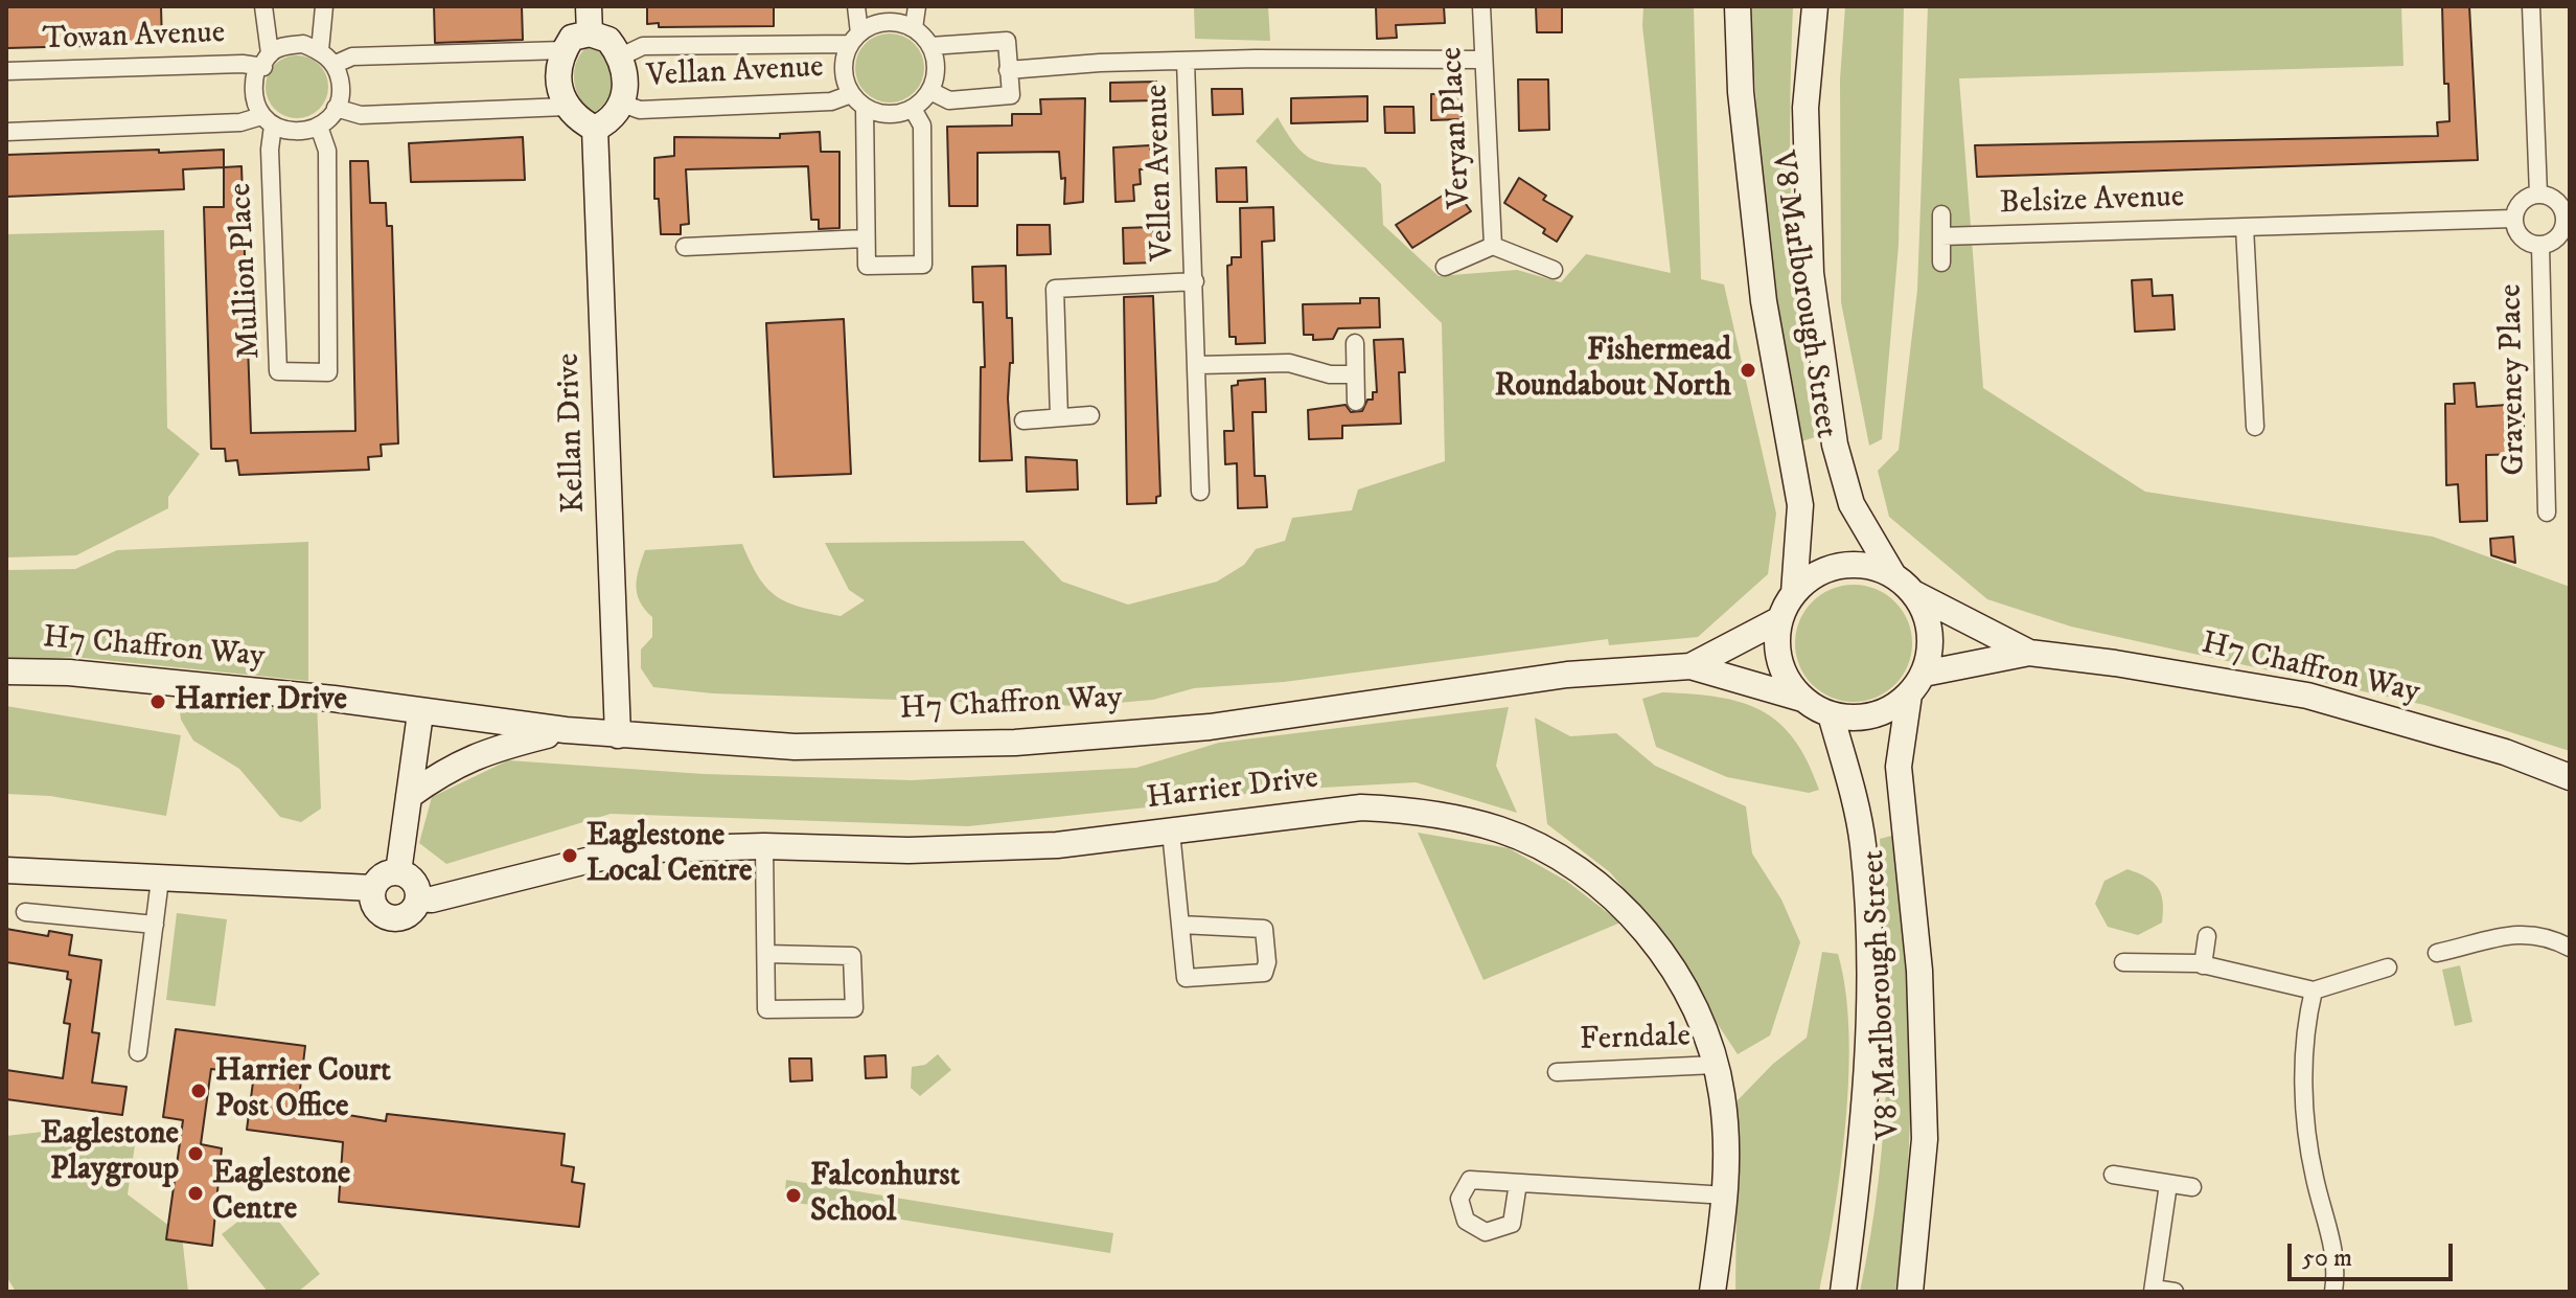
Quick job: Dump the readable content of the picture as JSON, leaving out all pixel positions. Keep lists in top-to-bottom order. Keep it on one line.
{"streets":{"street":["Towan Avenue","Vellan Avenue","Veryan Place","Vellen Avenue","Belsize Avenue","Mullion Place","V8 Marlborough Street","Graveney Place","Kellan Drive","H7 Chaffron Way","Harrier Drive","Ferndale"]},"crossings":[["Towan Avenue","Mullion Place"],["Vellan Avenue","Kellan Drive"],["Belsize Avenue","Graveney Place"],["V8 Marlborough Street","H7 Chaffron Way"],["Kellan Drive","H7 Chaffron Way"],["Harrier Drive","Ferndale"]],"places":["Fishermead Roundabout North","Harrier Drive","Eaglestone Local Centre","Harrier Court Post Office","Eaglestone Playgroup","Eaglestone Centre","Falconhurst School"],"scale_bar":"50 m"}
